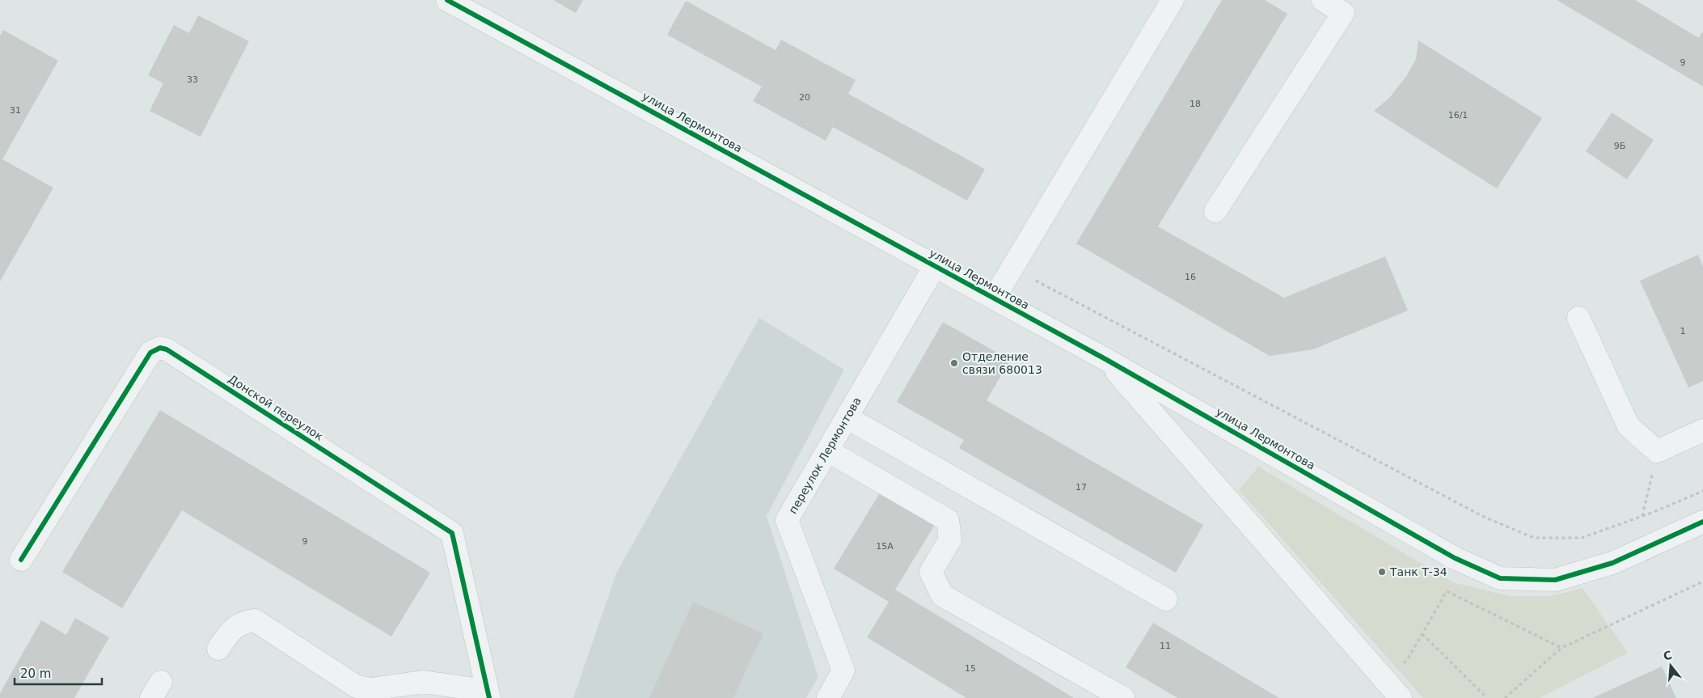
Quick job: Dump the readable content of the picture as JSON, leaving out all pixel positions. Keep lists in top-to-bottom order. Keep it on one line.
{"streets":{"street":["улица Лермонтова","Донской переулок","переулок Лермонтова"]},"crossings":[["улица Лермонтова","переулок Лермонтова"]],"places":["Отделение связи 680013","Танк Т-34"],"house_numbers":["9","33","20","18","31","16/1","9Б","16","1","17","9","15А","11","15"],"scale_bar":"20 m","north":"top"}
